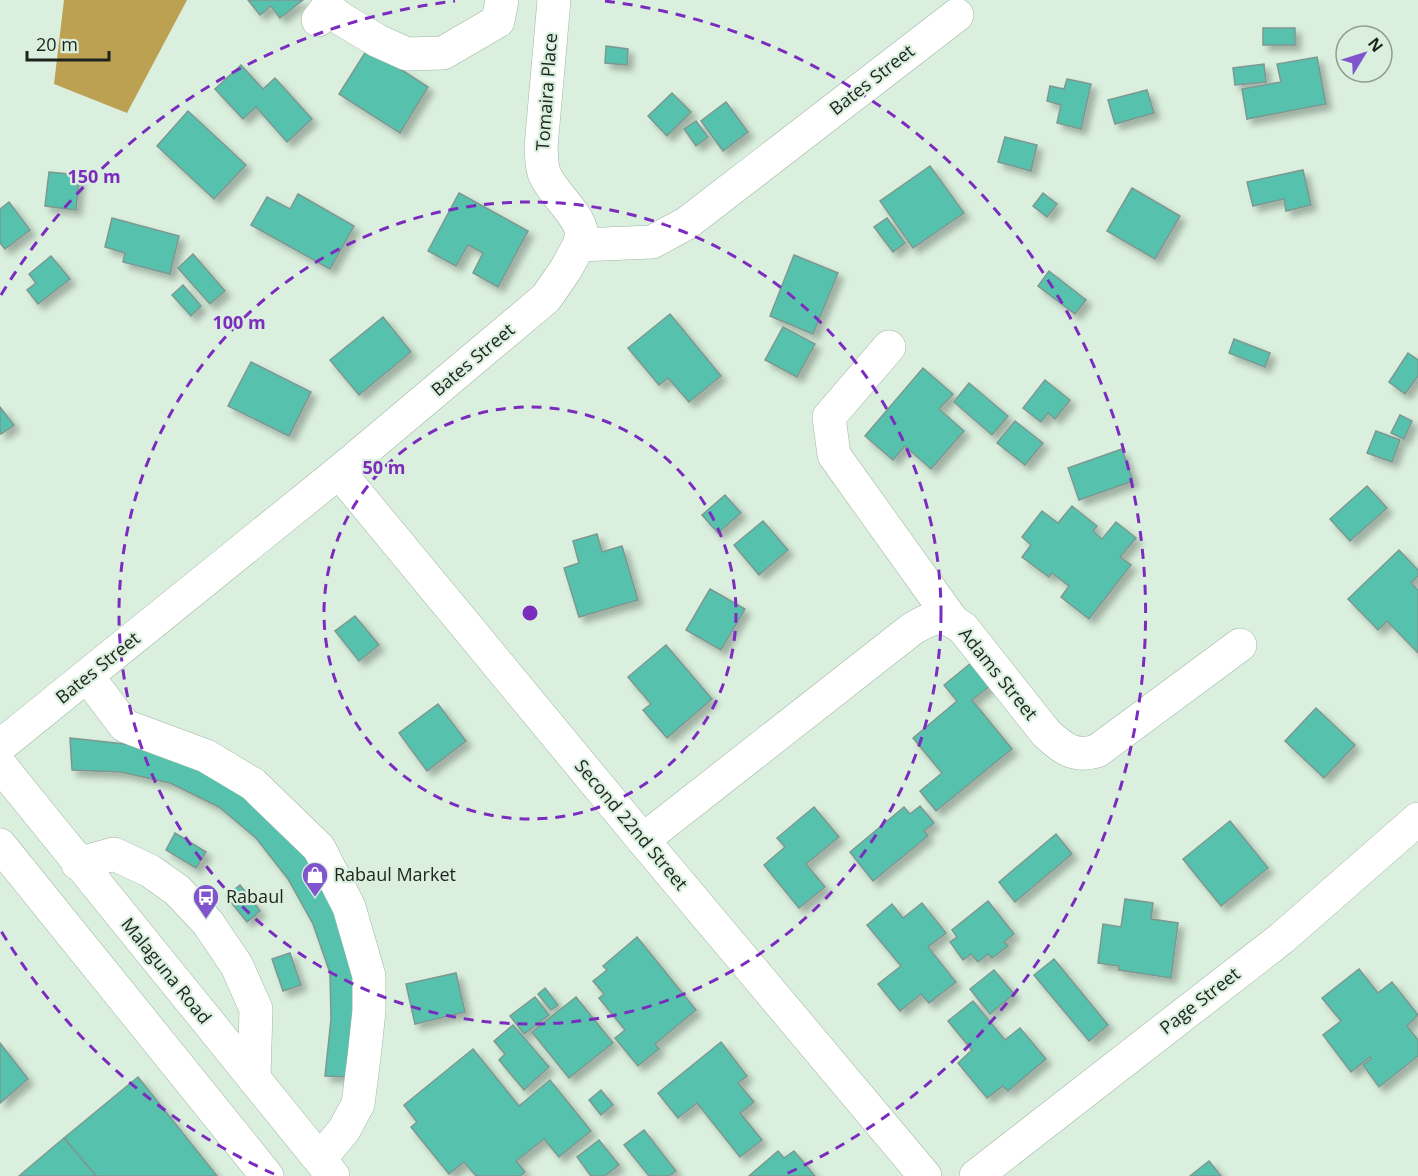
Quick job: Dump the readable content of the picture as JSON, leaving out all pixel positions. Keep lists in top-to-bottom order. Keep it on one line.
{"streets":{"street":["Bates Street","Tomaira Place","Adams Street","Second 22nd Street","Malaguna Road","Page Street"]},"crossings":[["Bates Street","Tomaira Place"],["Bates Street","Second 22nd Street"],["Adams Street","Second 22nd Street"]],"places":{"shop":["Rabaul Market"],"bus stop":["Rabaul"]},"scale_bar":"20 m","north":"top right","rings":["150 m","100 m","50 m"]}
